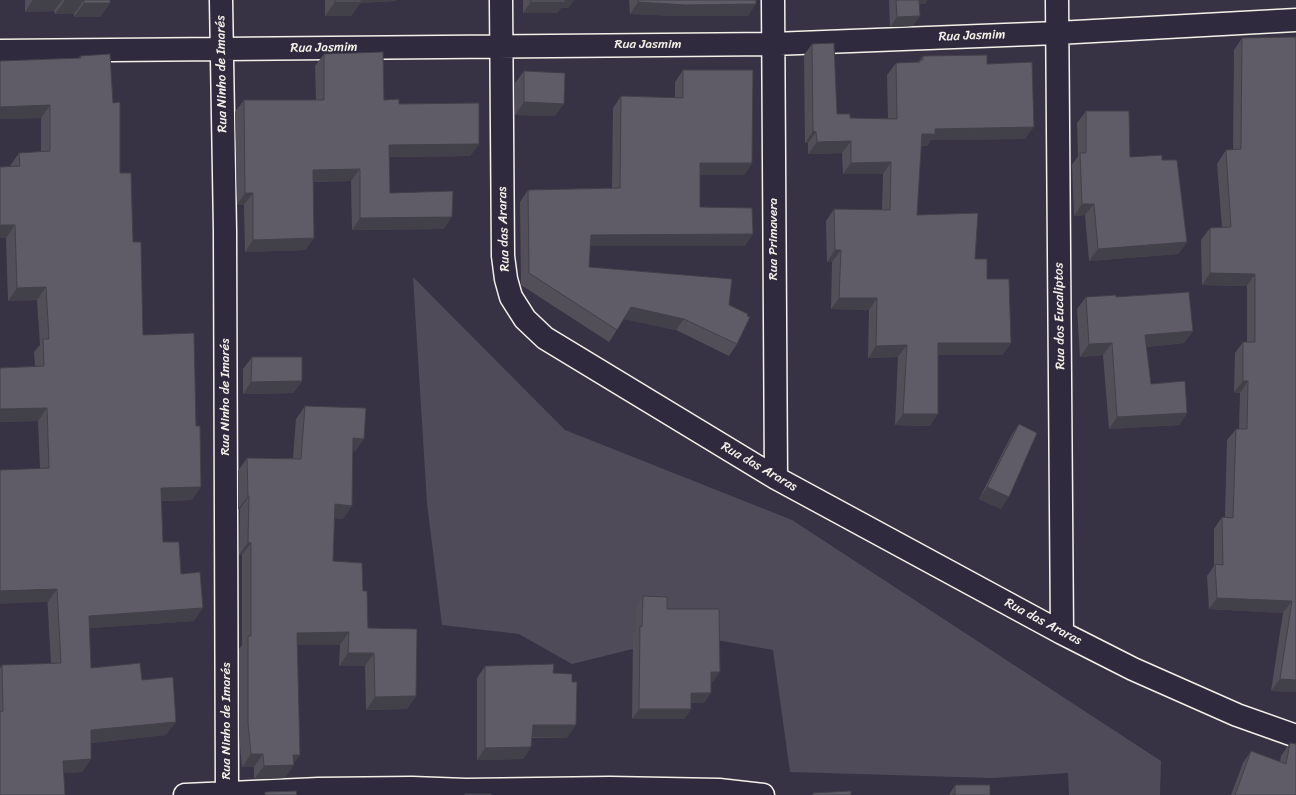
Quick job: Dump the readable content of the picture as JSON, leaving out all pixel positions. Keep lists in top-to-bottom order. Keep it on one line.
{"streets":{"street":["Rua Jasmim","Rua Ninho de Imarés","Rua das Araras","Rua Primavera","Rua dos Eucaliptos"]},"crossings":[["Rua Jasmim","Rua Ninho de Imarés"],["Rua Jasmim","Rua das Araras"],["Rua Jasmim","Rua Primavera"],["Rua Jasmim","Rua dos Eucaliptos"],["Rua das Araras","Rua Primavera"],["Rua das Araras","Rua dos Eucaliptos"]]}
